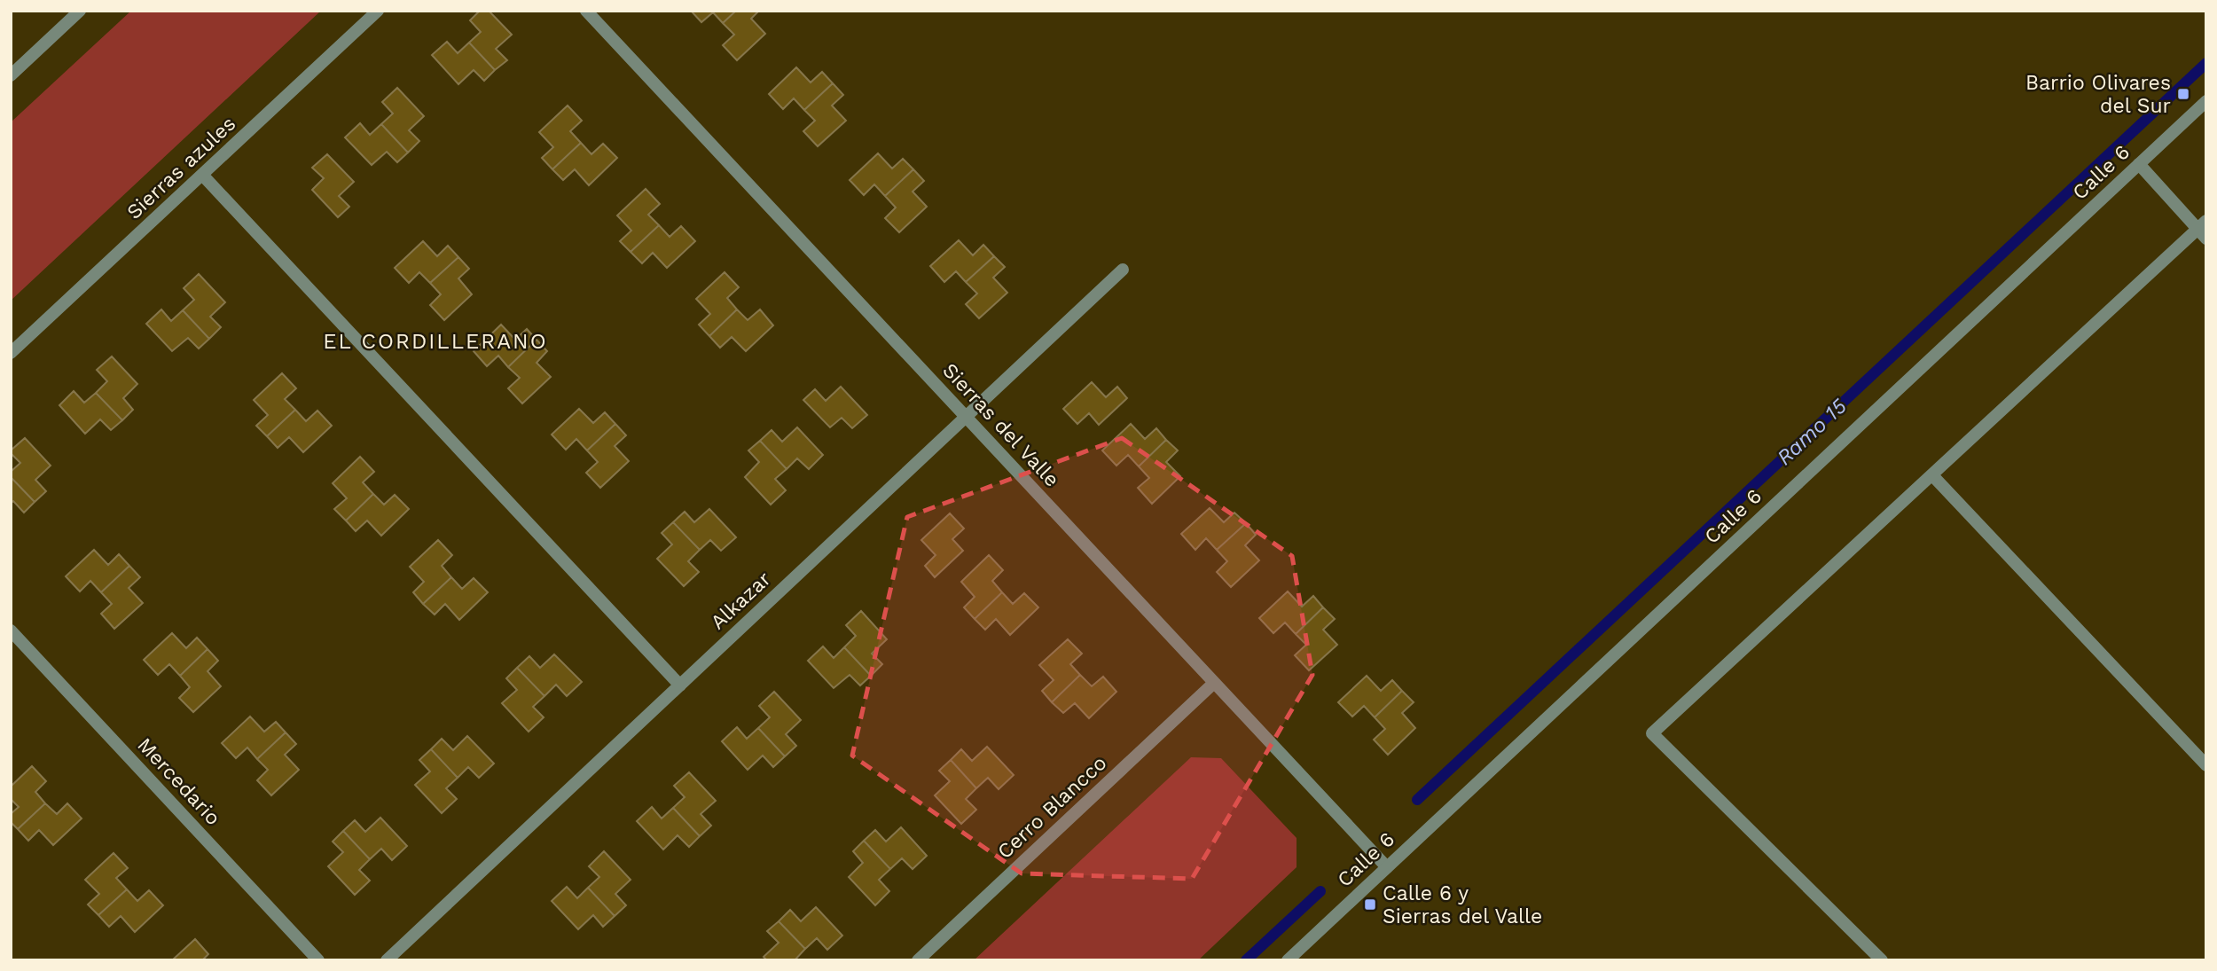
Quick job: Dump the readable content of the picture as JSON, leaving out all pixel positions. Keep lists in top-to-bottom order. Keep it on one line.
{"streets":{"street":["Sierras azules","Calle 6","Sierras del Valle","Alkazar","Mercedario","Cerro Blancco"]},"crossings":[["Calle 6","Sierras del Valle"],["Sierras del Valle","Alkazar"],["Sierras del Valle","Cerro Blancco"]],"districts":["EL CORDILLERANO"],"water":["Ramo 15"],"places":{"transit":["Barrio Olivares del Sur","Calle 6 y Sierras del Valle"]}}
